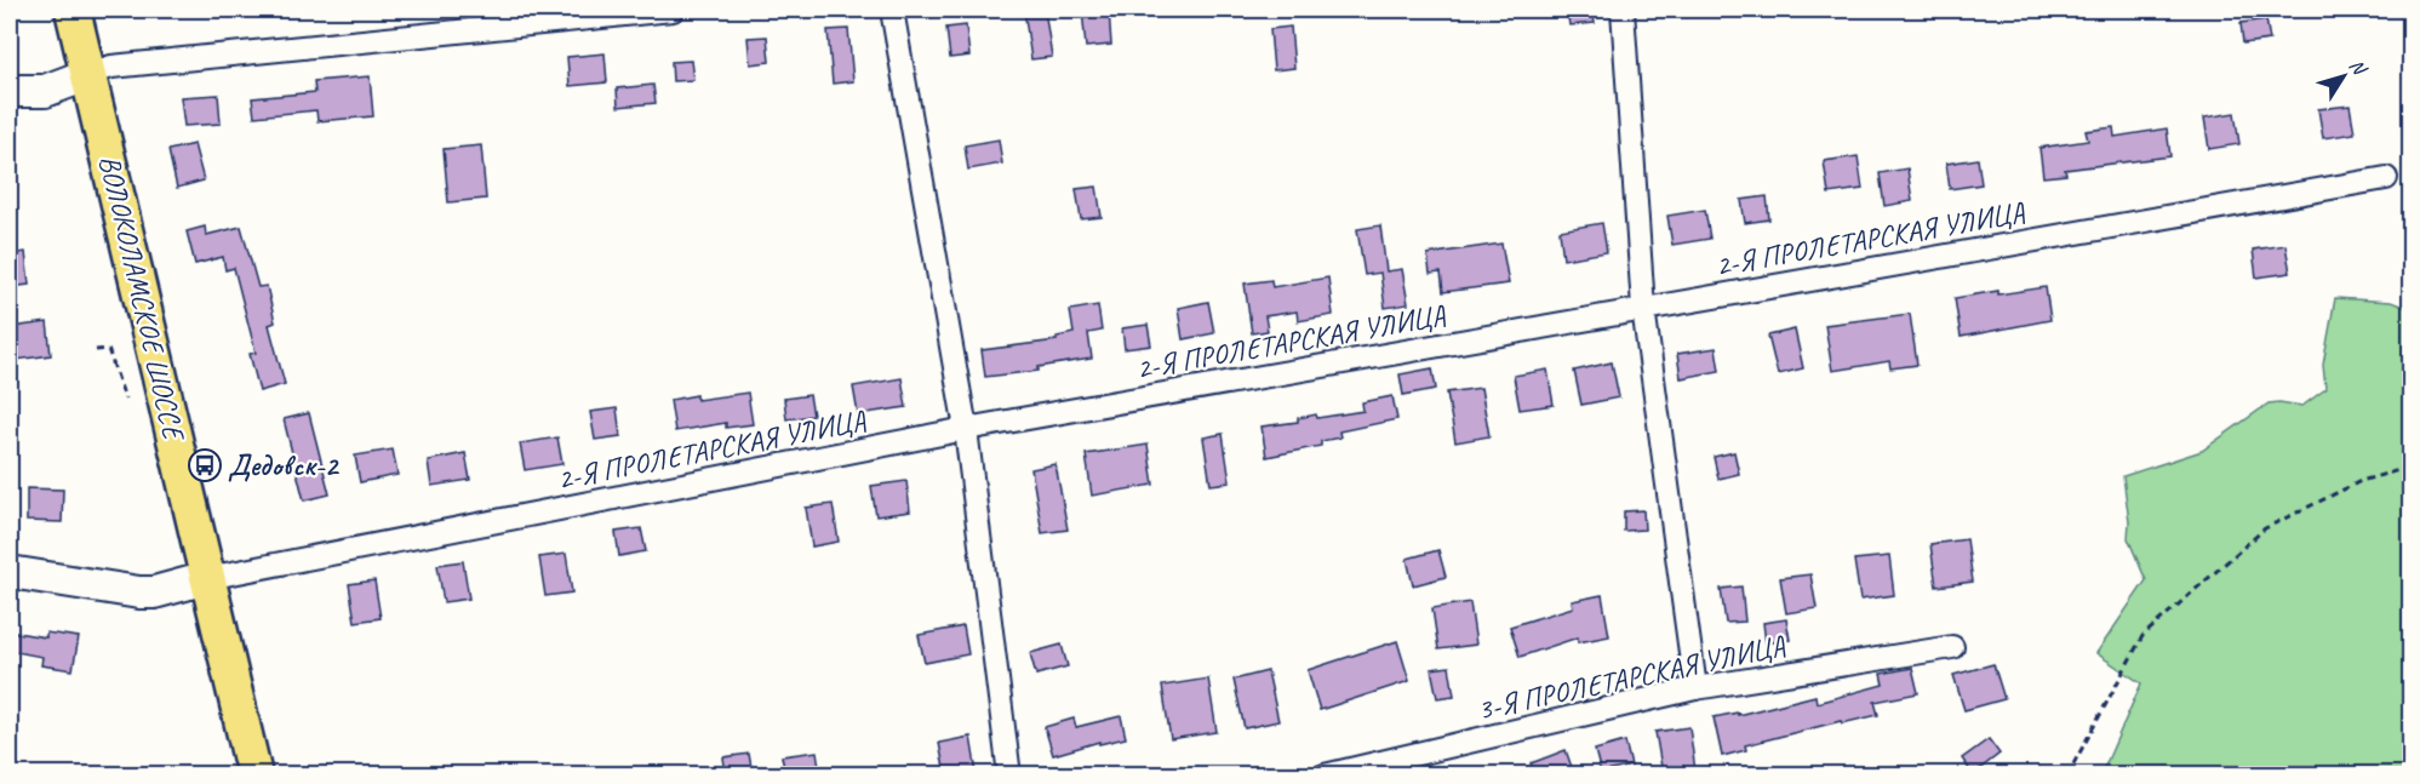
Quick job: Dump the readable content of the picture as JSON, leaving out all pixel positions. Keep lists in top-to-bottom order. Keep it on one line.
{"streets":{"main road":["ВОЛОКОЛАМСКОЕ ШОССЕ"],"street":["2-Я ПРОЛЕТАРСКАЯ УЛИЦА","3-Я ПРОЛЕТАРСКАЯ УЛИЦА"]},"crossings":[["2-Я ПРОЛЕТАРСКАЯ УЛИЦА","ВОЛОКОЛАМСКОЕ ШОССЕ"]],"places":{"bus stop":["Дедовск-2"]},"north":"top right"}
